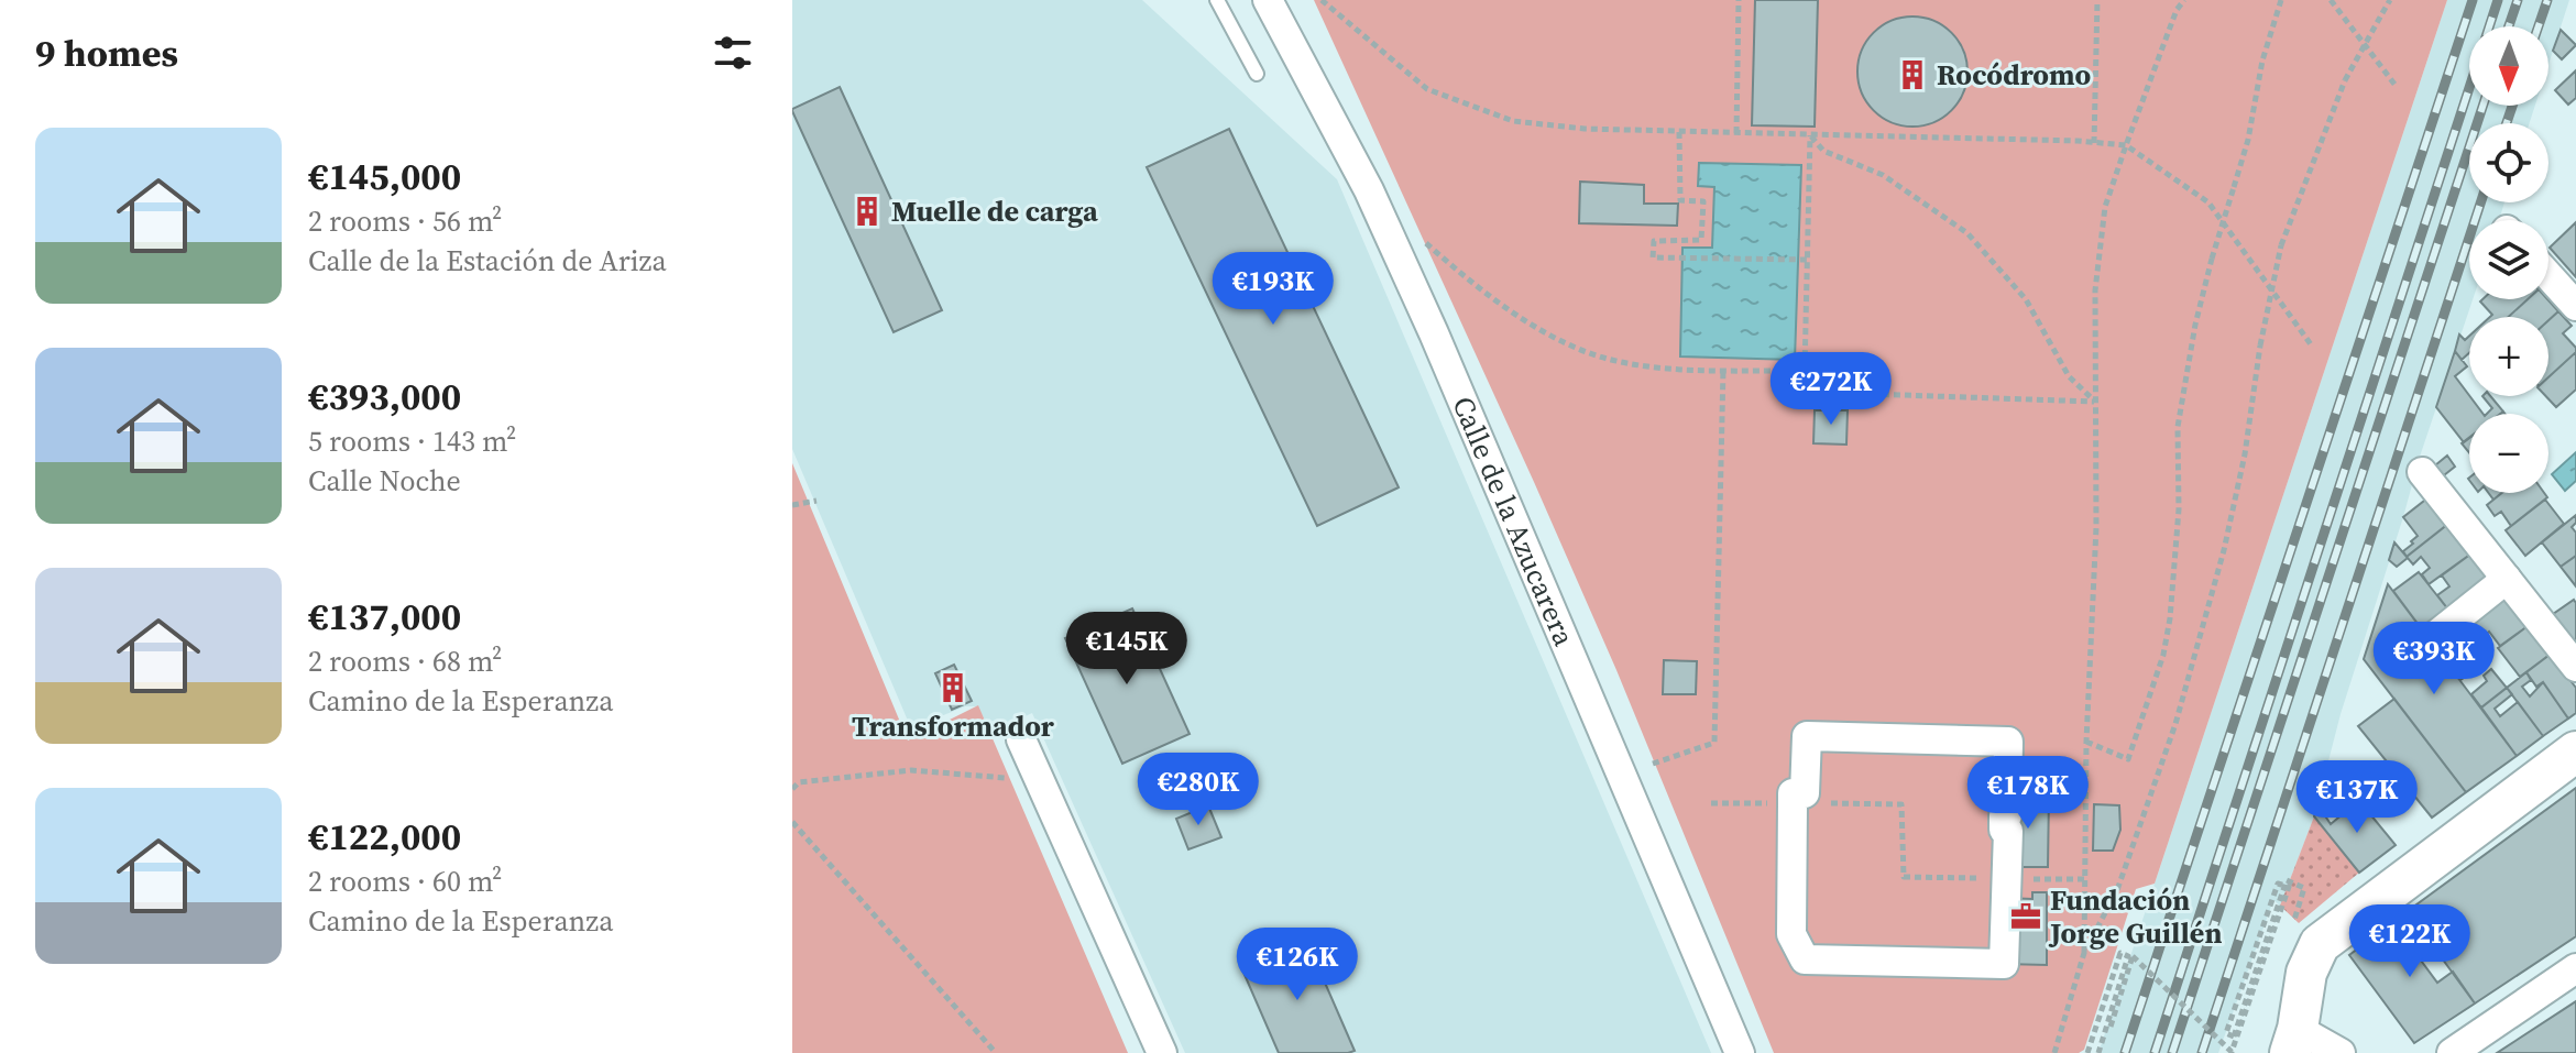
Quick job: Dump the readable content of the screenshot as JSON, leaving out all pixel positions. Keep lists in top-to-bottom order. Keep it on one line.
{"streets":{"street":["Calle de la Azucarera"]},"places":{"building":["Rocódromo","Muelle de carga","Transformador"],"office":["Fundación Jorge Guillén"]},"north":"bottom","page":{"heading":"9 homes","map_buttons":["+","−"],"list":[{"name":"€145,000","note":"2 rooms · 56 m² · Calle de la Estación de Ariza"},{"name":"€393,000","note":"5 rooms · 143 m² · Calle Noche"},{"name":"€137,000","note":"2 rooms · 68 m² · Camino de la Esperanza"},{"name":"€122,000","note":"2 rooms · 60 m² · Camino de la Esperanza"}],"price":["€193K","€272K","€145K","€393K","€280K","€178K","€137K","€122K","€126K"]}}
